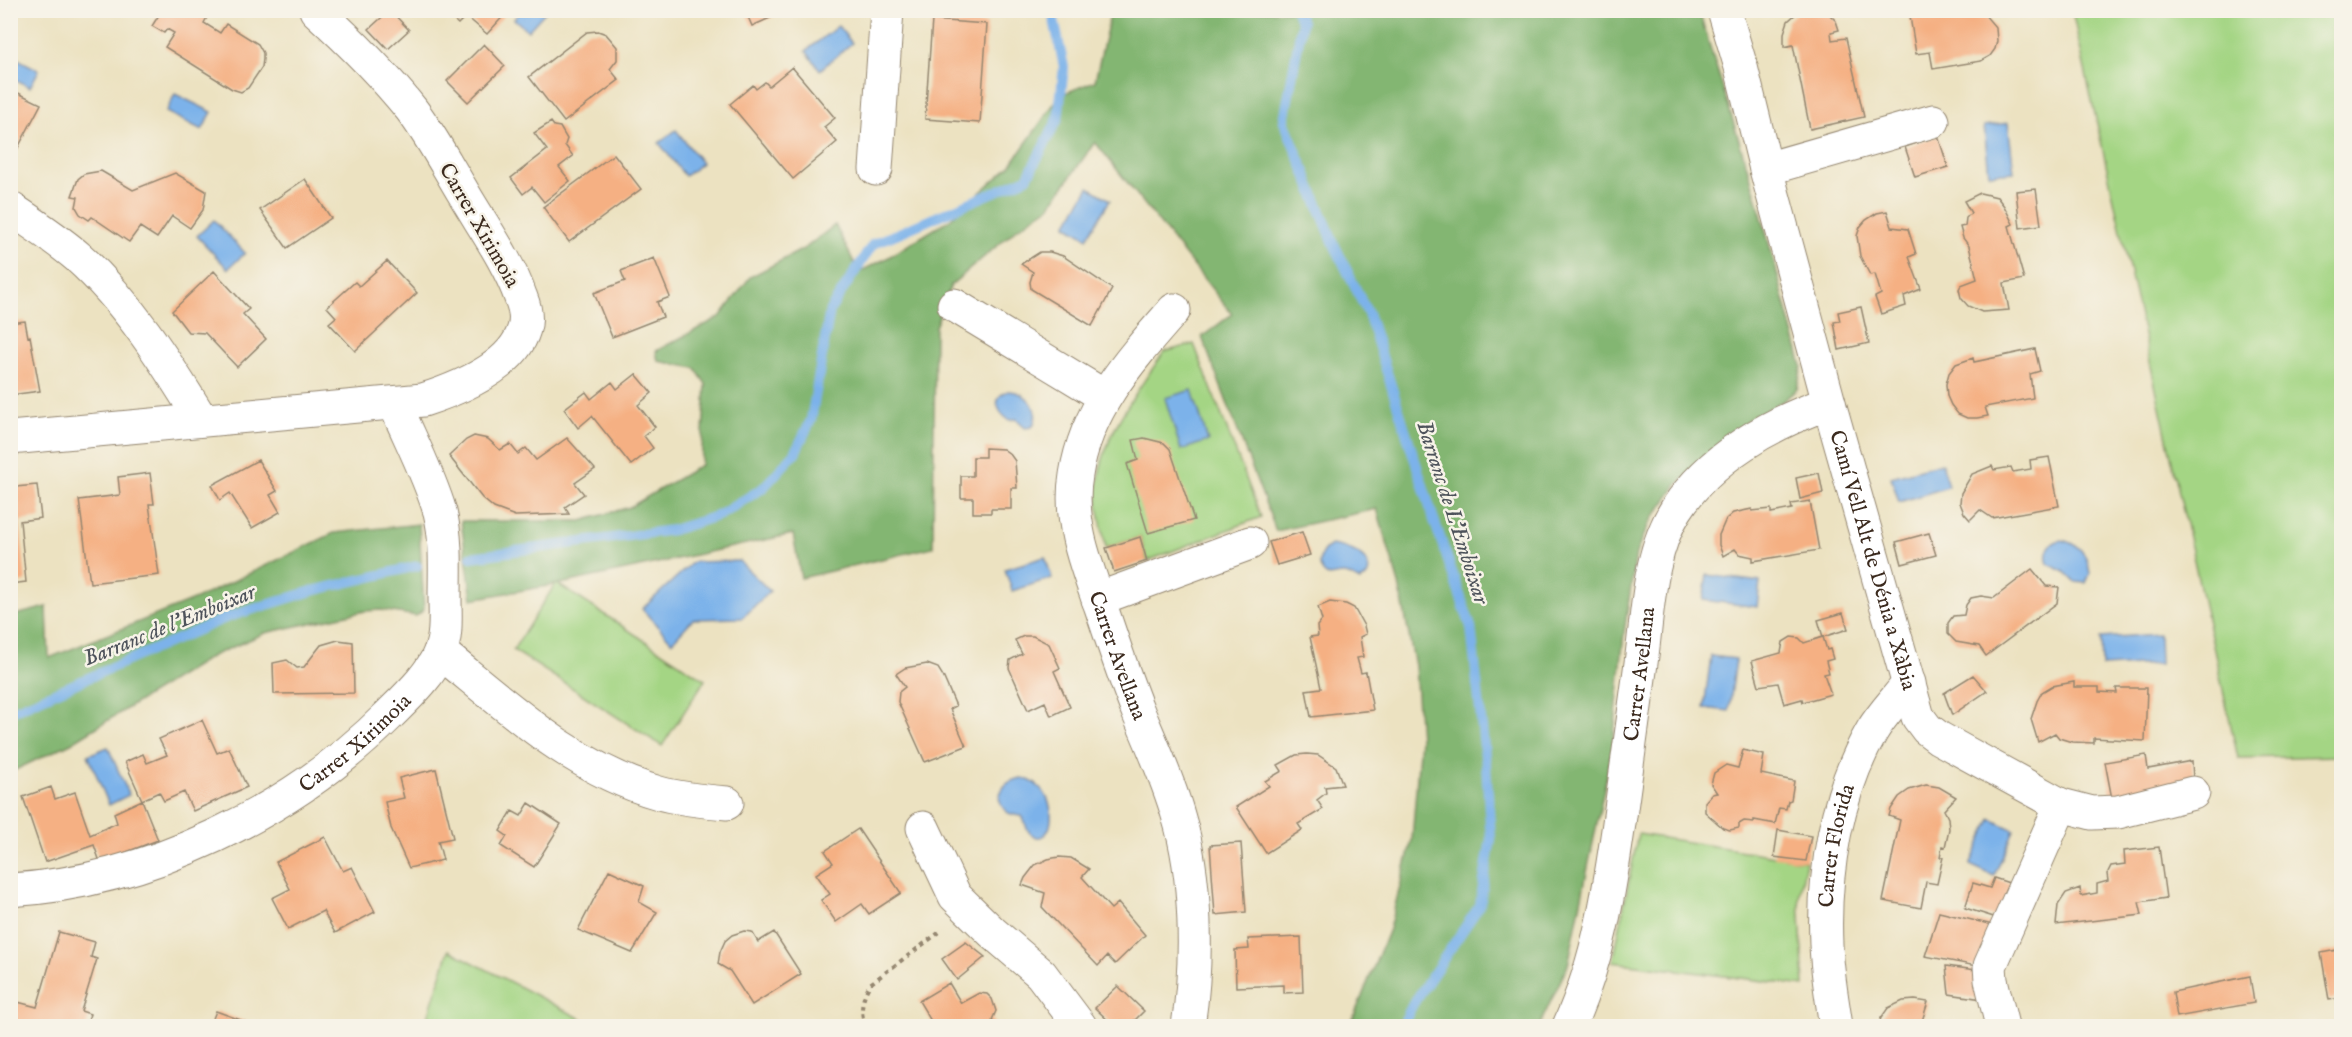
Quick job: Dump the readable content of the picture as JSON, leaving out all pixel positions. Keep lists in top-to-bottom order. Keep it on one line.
{"streets":{"street":["Carrer Xirimoia","Camí Vell Alt de Dénia a Xàbia","Carrer Avellana","Carrer Florida"]},"crossings":[["Camí Vell Alt de Dénia a Xàbia","Carrer Avellana"],["Camí Vell Alt de Dénia a Xàbia","Carrer Florida"]],"water":["Barranc de L'Emboixar","Barranc de l'Emboixar"]}
